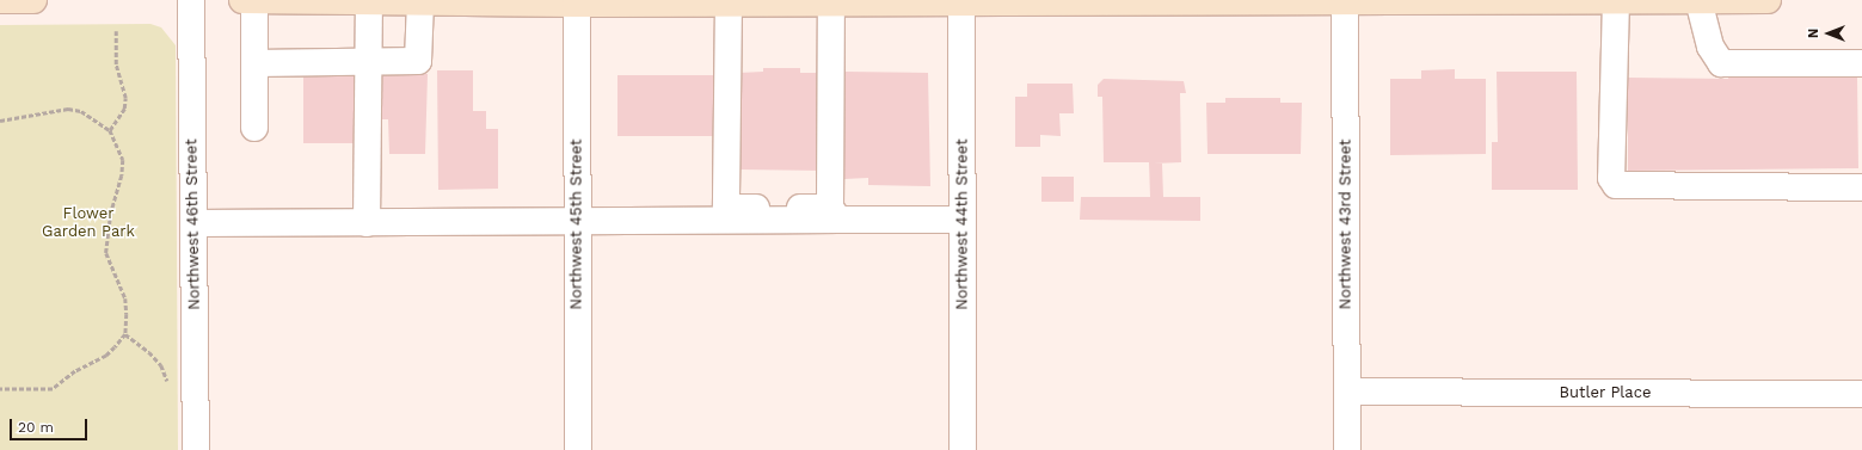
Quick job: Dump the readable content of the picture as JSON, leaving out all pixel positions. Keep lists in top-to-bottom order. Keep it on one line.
{"streets":{"street":["Northwest 46th Street","Northwest 45th Street","Northwest 44th Street","Northwest 43rd Street","Butler Place"]},"crossings":[["Northwest 43rd Street","Butler Place"]],"parks":["Flower Garden Park"],"scale_bar":"20 m","north":"left"}
